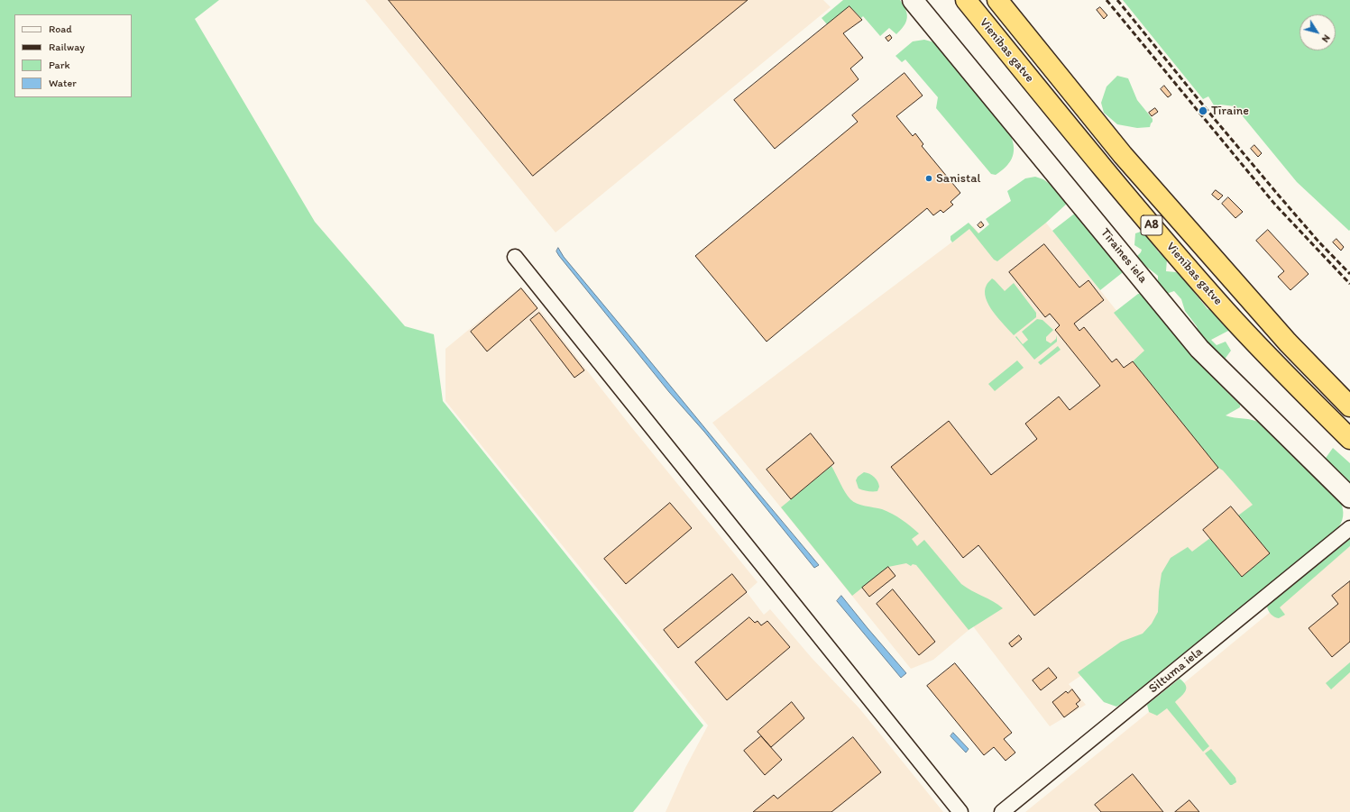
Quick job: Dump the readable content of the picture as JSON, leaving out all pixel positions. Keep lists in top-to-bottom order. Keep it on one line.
{"streets":{"highway":["Vienības gatve","A8"],"street":["Tīraines iela","Siltuma iela"]},"places":["Tīraine","Sanistal"],"legend":["Road","Railway","Park","Water"],"north":"bottom right"}
